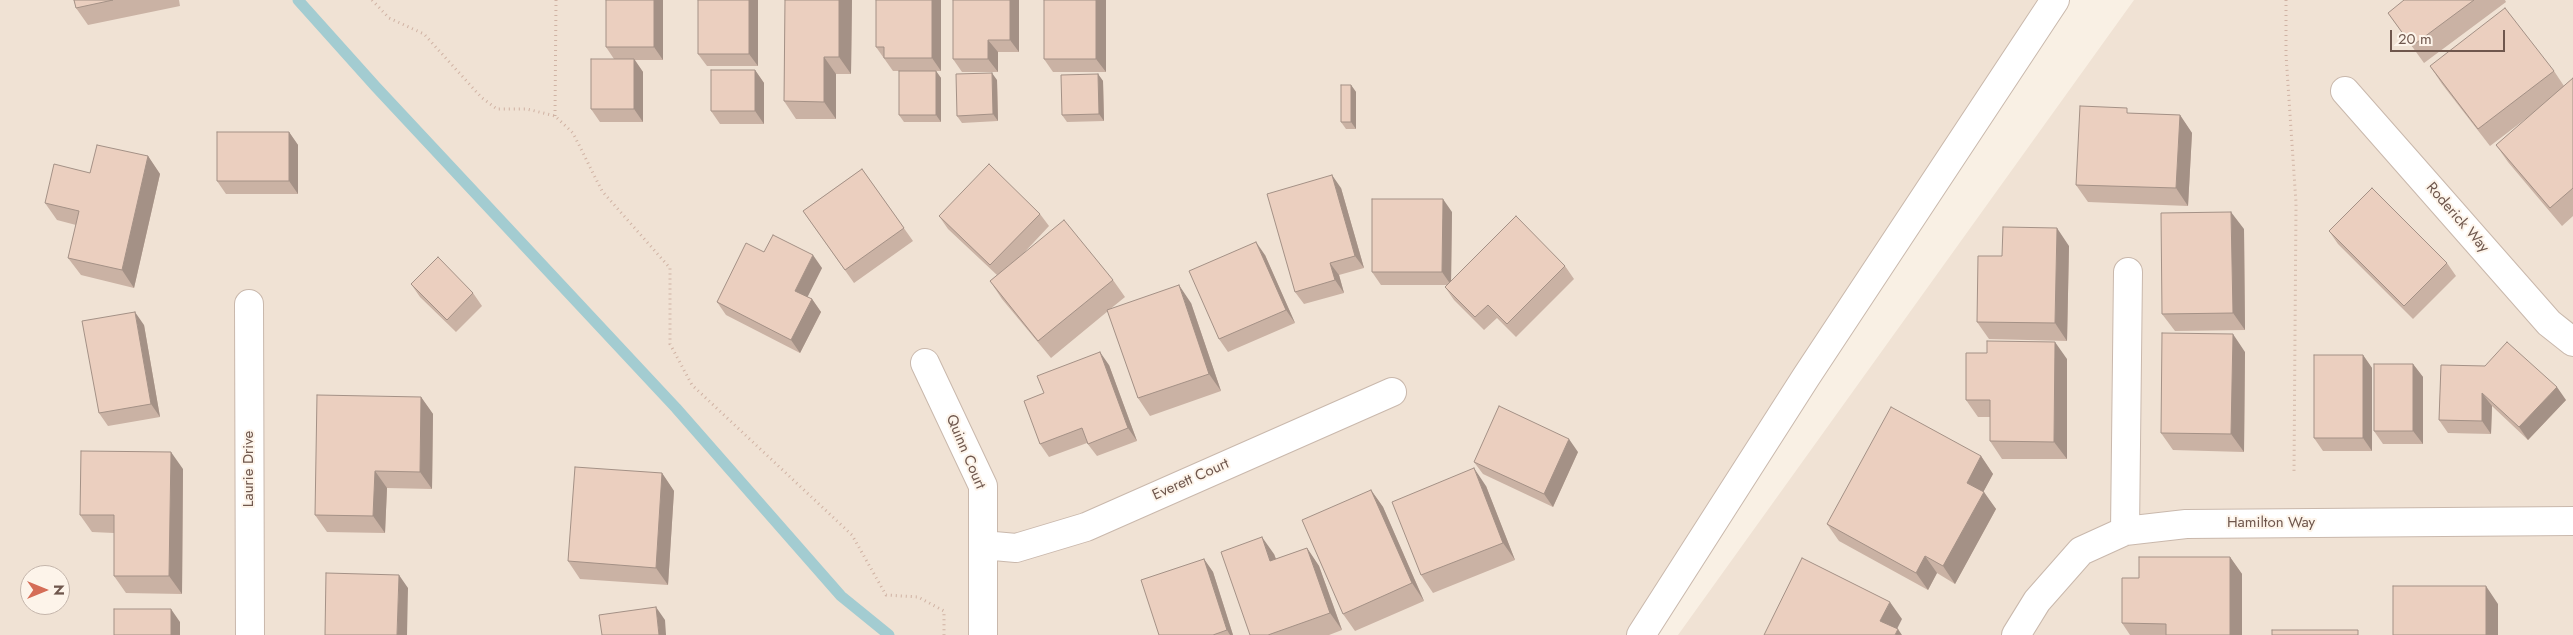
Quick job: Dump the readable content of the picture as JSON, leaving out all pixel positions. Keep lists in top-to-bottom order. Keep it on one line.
{"streets":{"street":["Roderick Way","Quinn Court","Laurie Drive","Everett Court","Hamilton Way"]},"crossings":[["Quinn Court","Everett Court"]],"scale_bar":"20 m","north":"right"}
